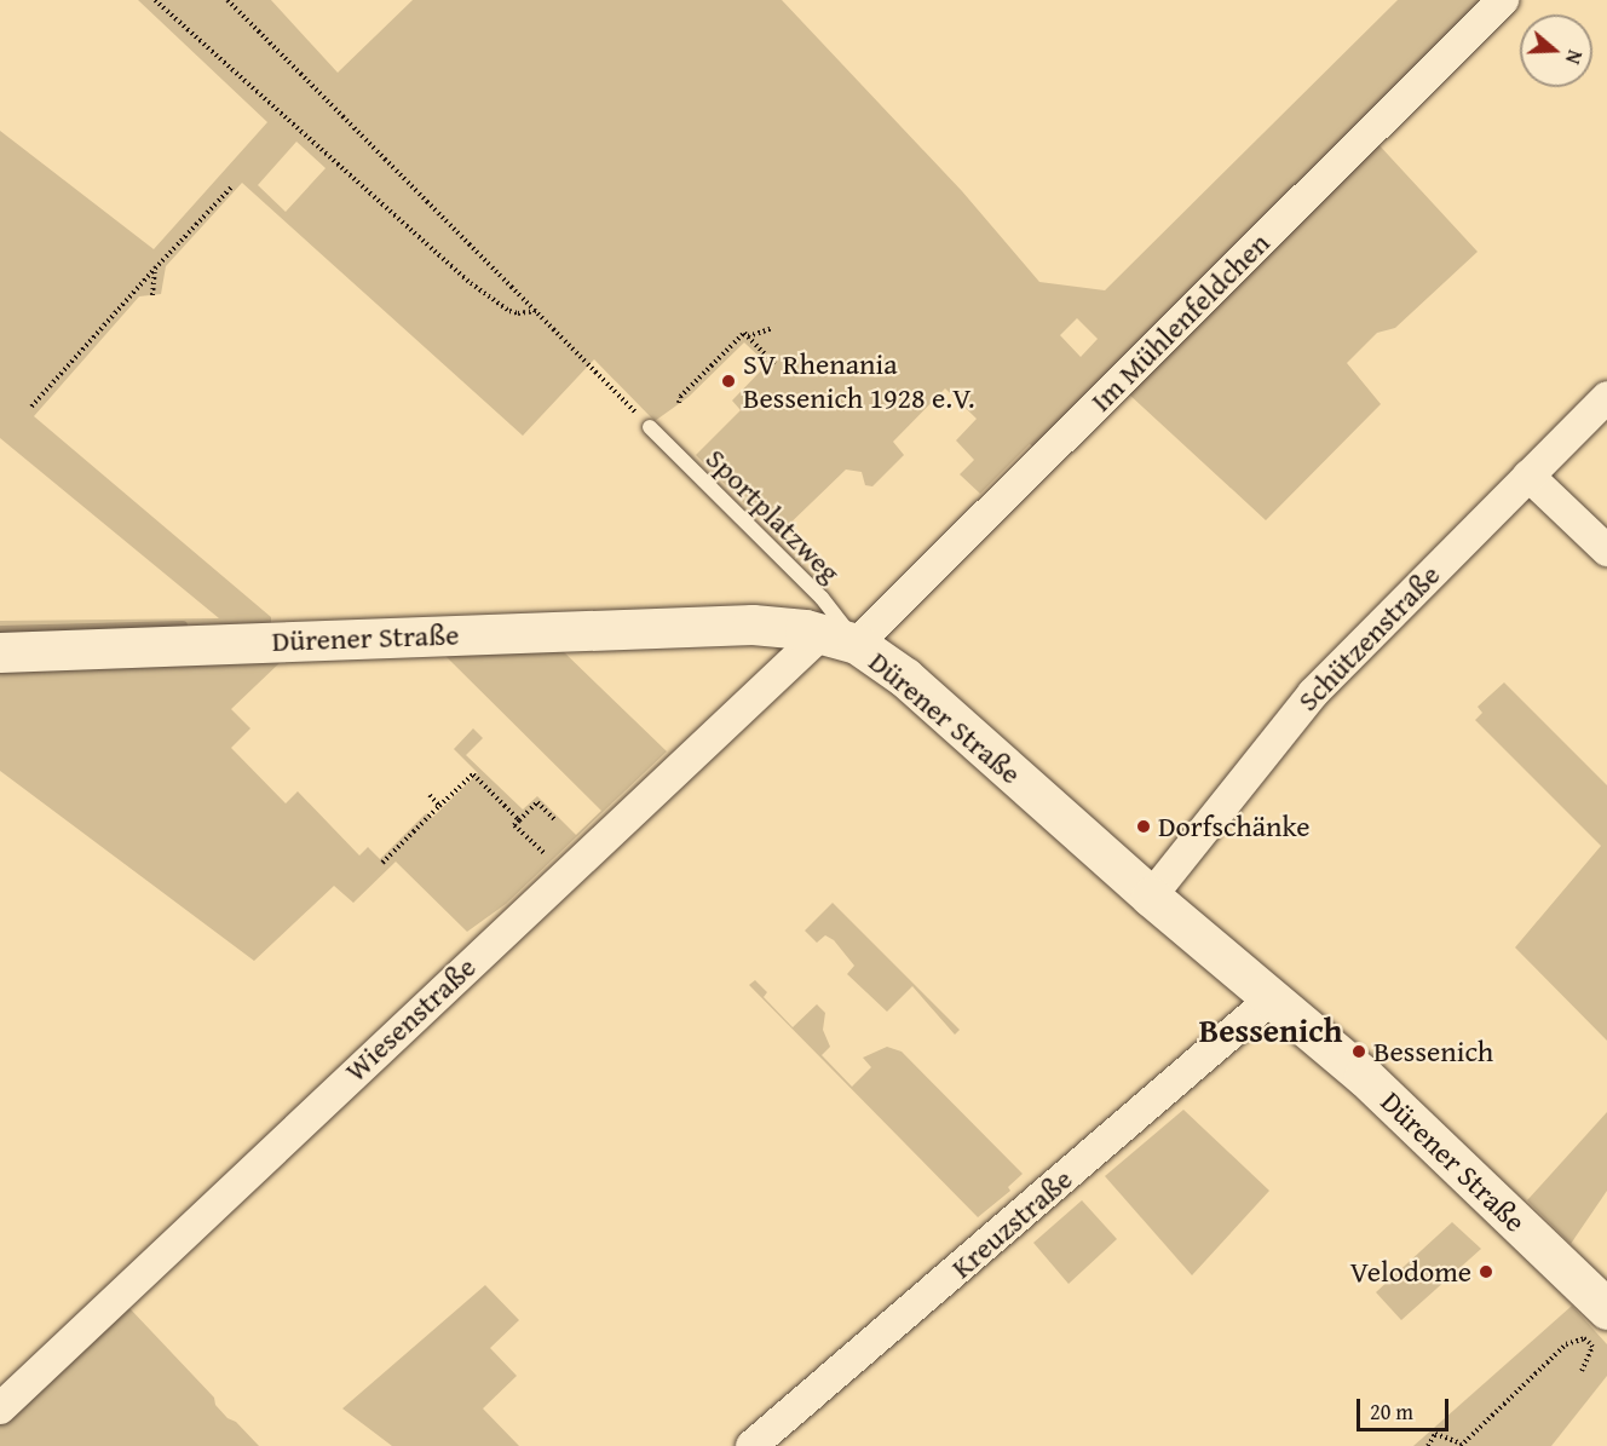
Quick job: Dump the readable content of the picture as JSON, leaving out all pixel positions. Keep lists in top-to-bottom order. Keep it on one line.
{"streets":{"street":["Im Mühlenfeldchen","Dürener Straße","Schützenstraße","Wiesenstraße","Kreuzstraße"],"lane":["Sportplatzweg"]},"crossings":[["Im Mühlenfeldchen","Sportplatzweg"],["Im Mühlenfeldchen","Dürener Straße"],["Im Mühlenfeldchen","Wiesenstraße"],["Sportplatzweg","Dürener Straße"],["Sportplatzweg","Wiesenstraße"],["Dürener Straße","Schützenstraße"],["Dürener Straße","Wiesenstraße"],["Dürener Straße","Kreuzstraße"]],"districts":["Bessenich"],"places":["SV Rhenania Bessenich 1928 e.V.","Dorfschänke","Bessenich","Velodome"],"scale_bar":"20 m","north":"right"}
